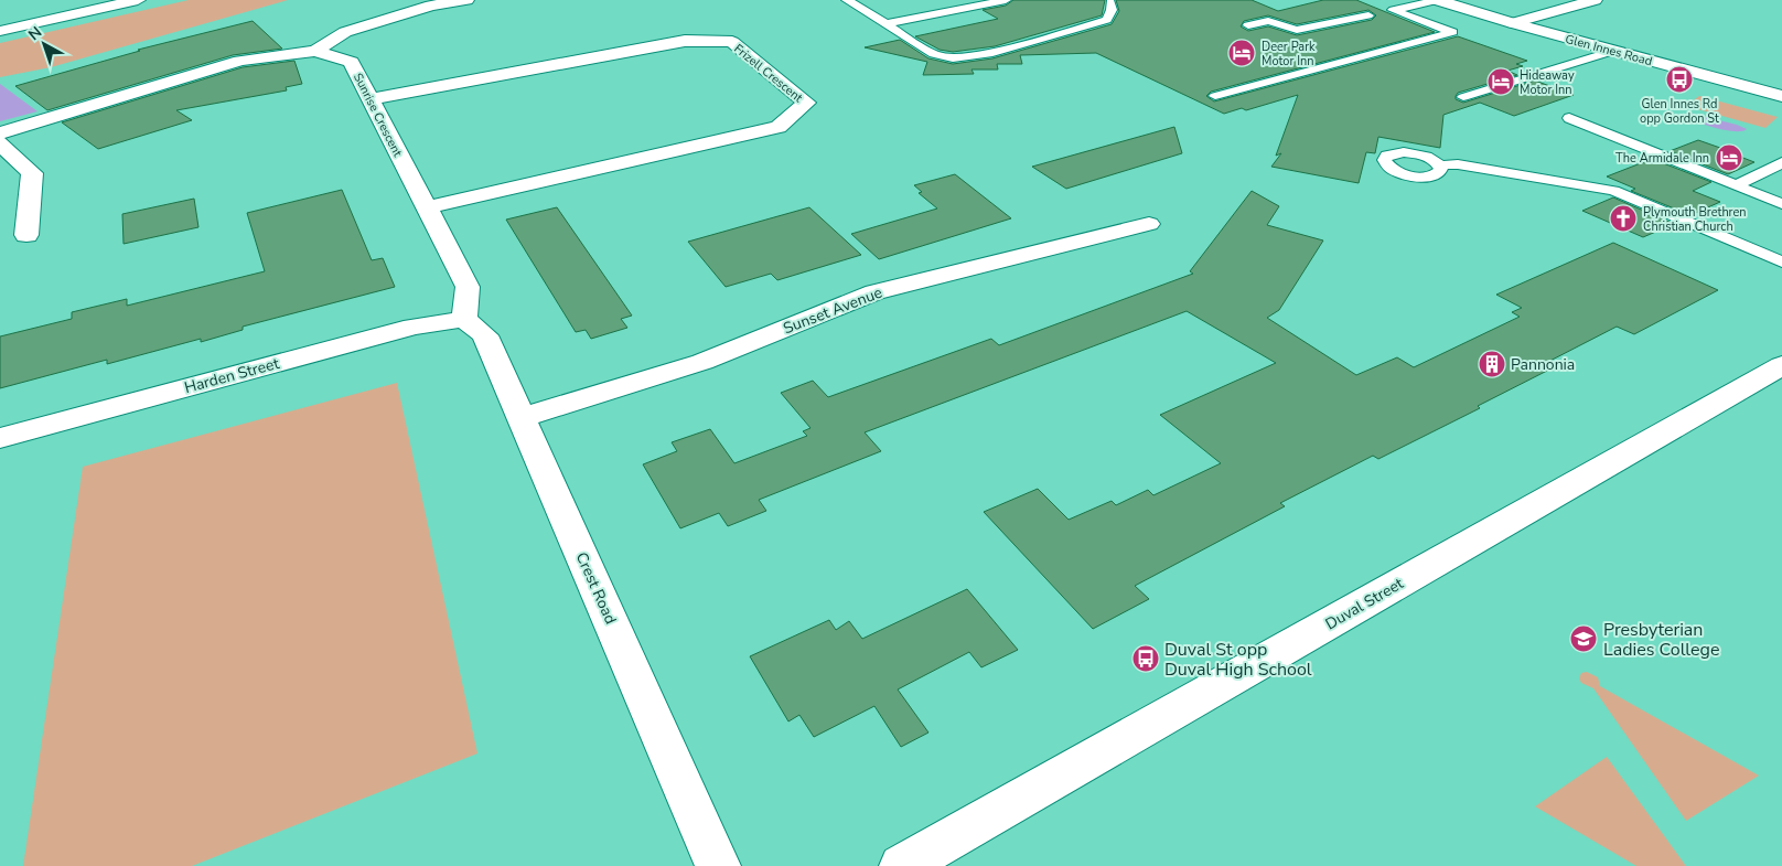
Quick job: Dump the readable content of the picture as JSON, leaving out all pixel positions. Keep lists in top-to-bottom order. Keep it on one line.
{"streets":{"main road":["Glen Innes Road","Frizell Crescent","Sunrise Crescent","Sunset Avenue","Harden Street","Crest Road","Duval Street"]},"crossings":[["Frizell Crescent","Sunrise Crescent"],["Sunrise Crescent","Harden Street"],["Sunrise Crescent","Crest Road"],["Sunset Avenue","Crest Road"],["Harden Street","Crest Road"]],"places":{"hotel":["Deer Park Motor Inn","Hideaway Motor Inn","The Armidale Inn"],"bus stop":["Glen Innes Rd opp Gordon St","Duval St opp Duval High School"],"church":["Plymouth Brethren Christian Church"],"building":["Pannonia"],"school or university":["Presbyterian Ladies College"]},"north":"top left"}
